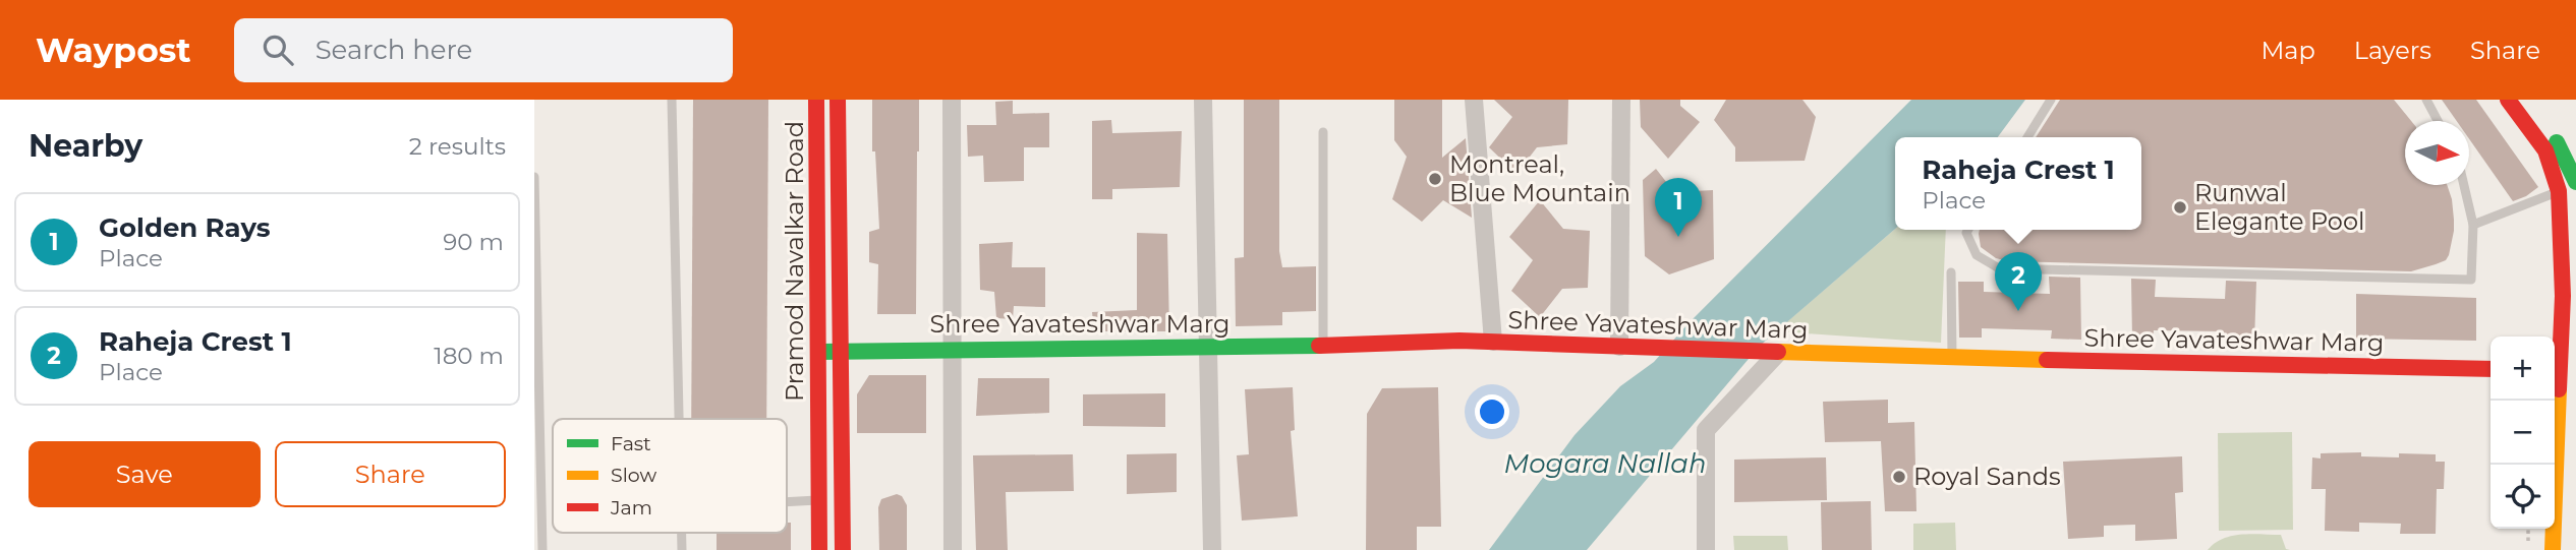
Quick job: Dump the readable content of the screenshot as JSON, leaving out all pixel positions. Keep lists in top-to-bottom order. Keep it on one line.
{"streets":{"street":["Pramod Navalkar Road","Shree Yavateshwar Marg"]},"crossings":[["Pramod Navalkar Road","Shree Yavateshwar Marg"]],"water":["Mogara Nallah"],"places":["Montreal, Blue Mountain","Runwal Elegante Pool","Royal Sands"],"legend":["Fast","Slow","Jam"],"north":"right","page":{"header":"Waypost","search":"Search here","nav":["Map","Layers","Share"],"heading":["Nearby","2 results"],"popup":["Raheja Crest 1","Place"],"pins":["1","2"],"list":[{"mark":"1","name":"Golden Rays","note":"Place","value":"90 m"},{"mark":"2","name":"Raheja Crest 1","note":"Place","value":"180 m"}],"map_buttons":["+","−"],"buttons":["Save","Share"]}}
